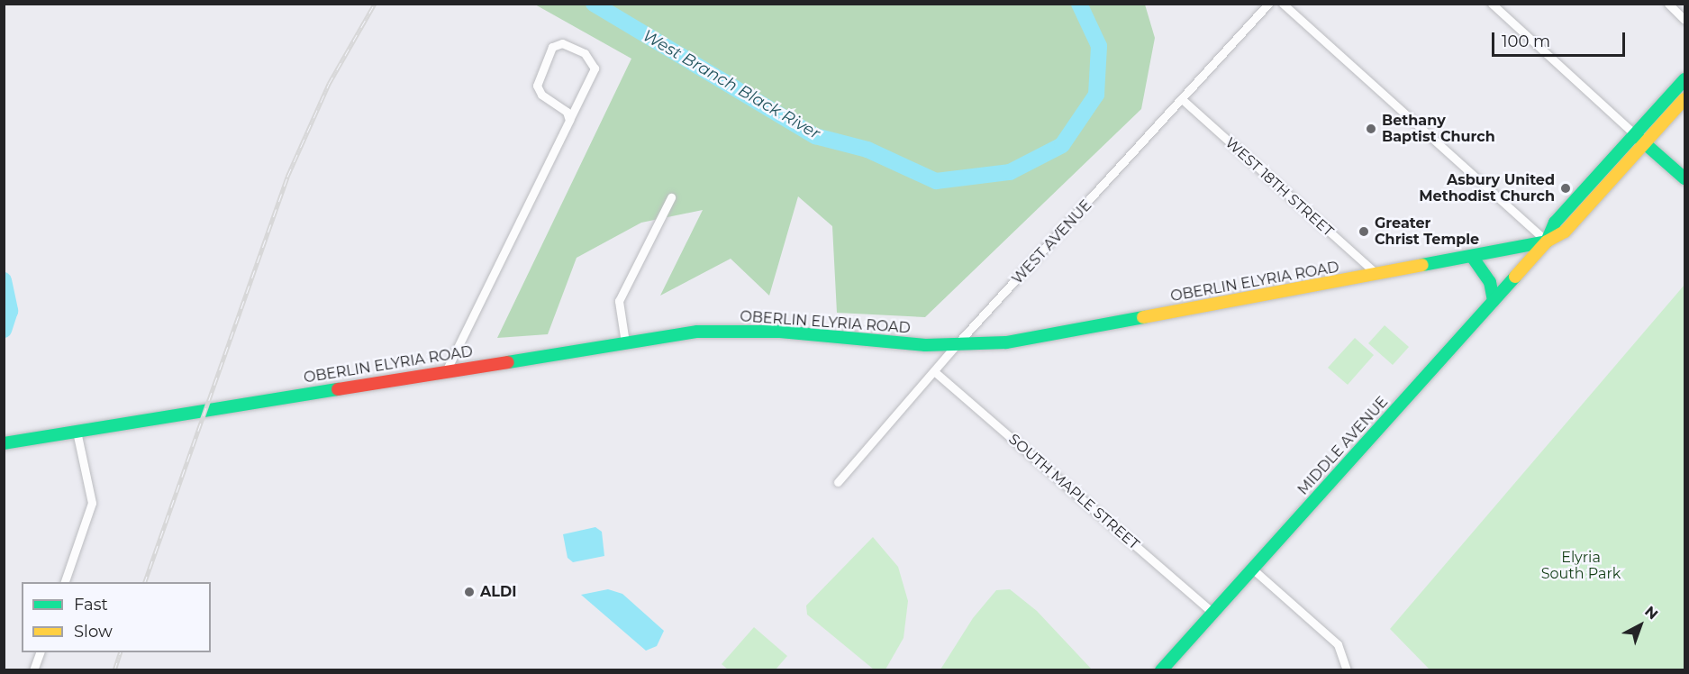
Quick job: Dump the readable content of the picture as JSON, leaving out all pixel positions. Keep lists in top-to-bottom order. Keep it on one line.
{"streets":{"main road":["OBERLIN ELYRIA ROAD","MIDDLE AVENUE"],"street":["WEST 18TH STREET","WEST AVENUE","SOUTH MAPLE STREET"]},"crossings":[["WEST 18TH STREET","WEST AVENUE"],["WEST 18TH STREET","OBERLIN ELYRIA ROAD"],["WEST AVENUE","OBERLIN ELYRIA ROAD"],["WEST AVENUE","SOUTH MAPLE STREET"],["OBERLIN ELYRIA ROAD","MIDDLE AVENUE"],["MIDDLE AVENUE","SOUTH MAPLE STREET"]],"water":["West Branch Black River"],"parks":["Elyria South Park"],"places":["Bethany Baptist Church","Asbury United Methodist Church","Greater Christ Temple","ALDI"],"legend":["Fast","Slow"],"scale_bar":"100 m","north":"top right"}
